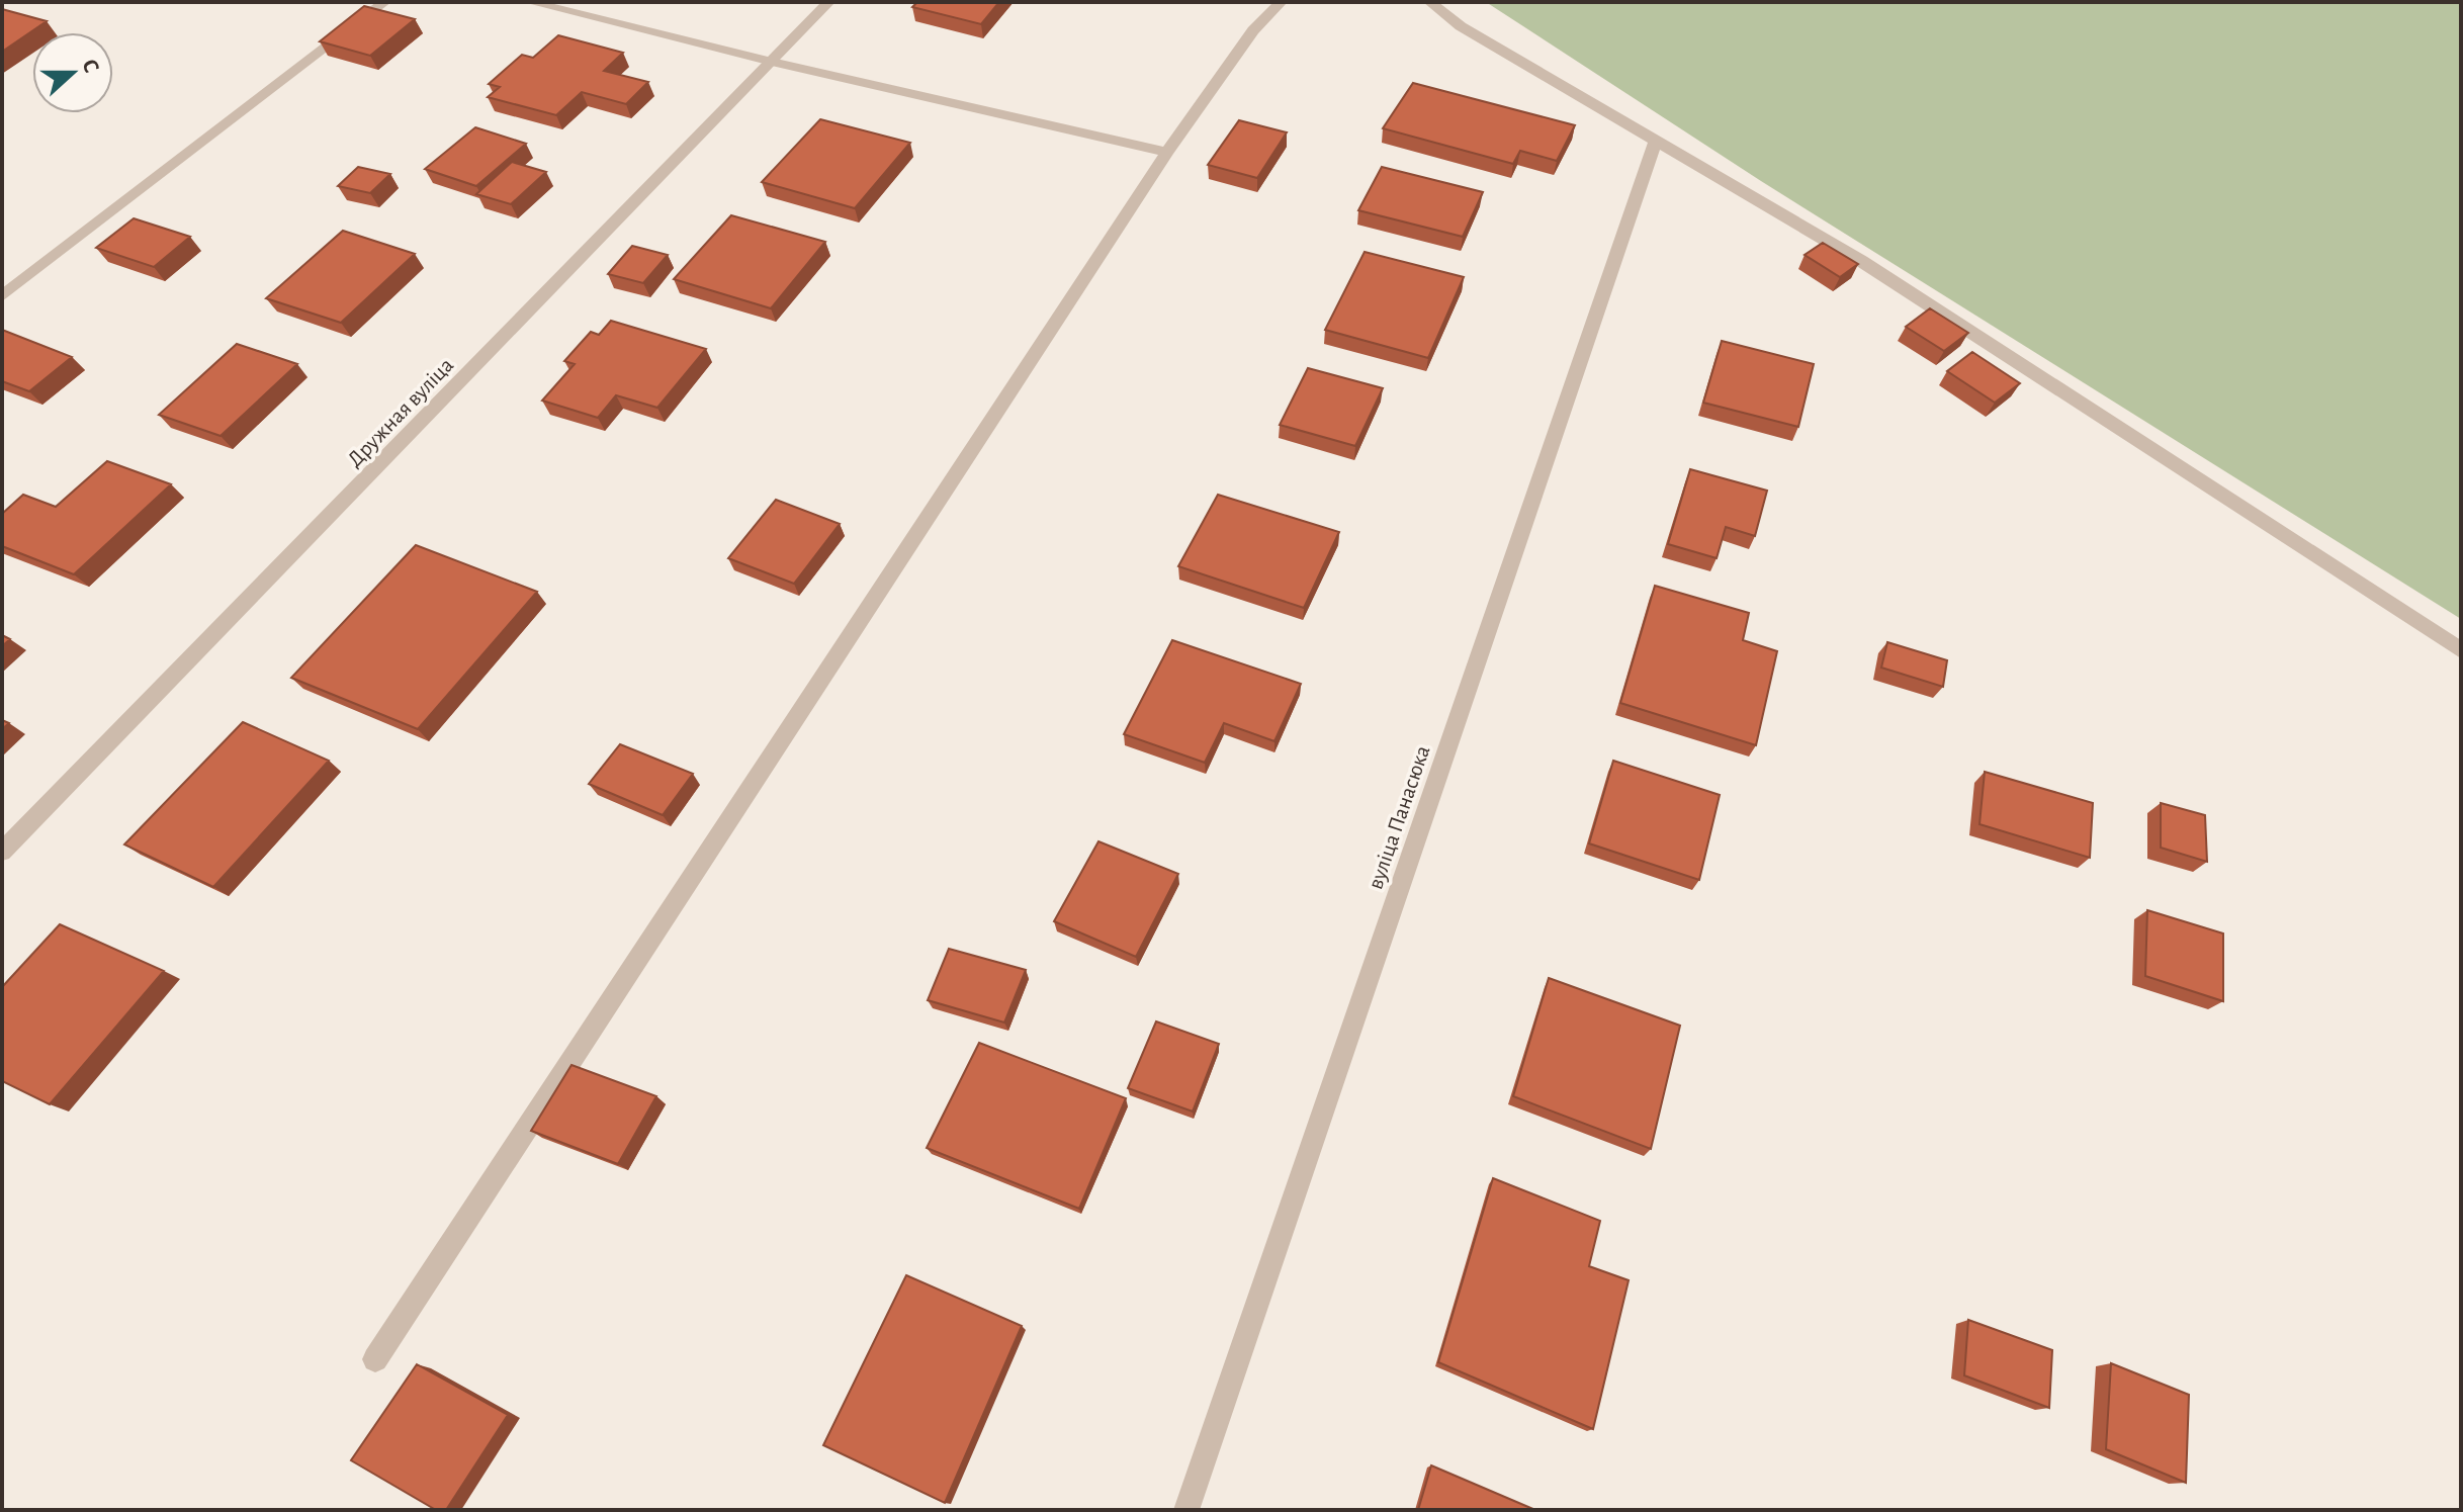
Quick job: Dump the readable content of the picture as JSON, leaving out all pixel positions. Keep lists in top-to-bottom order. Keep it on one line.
{"streets":{"street":["Дружная вуліца","вуліца Панасюка"]},"north":"right"}
